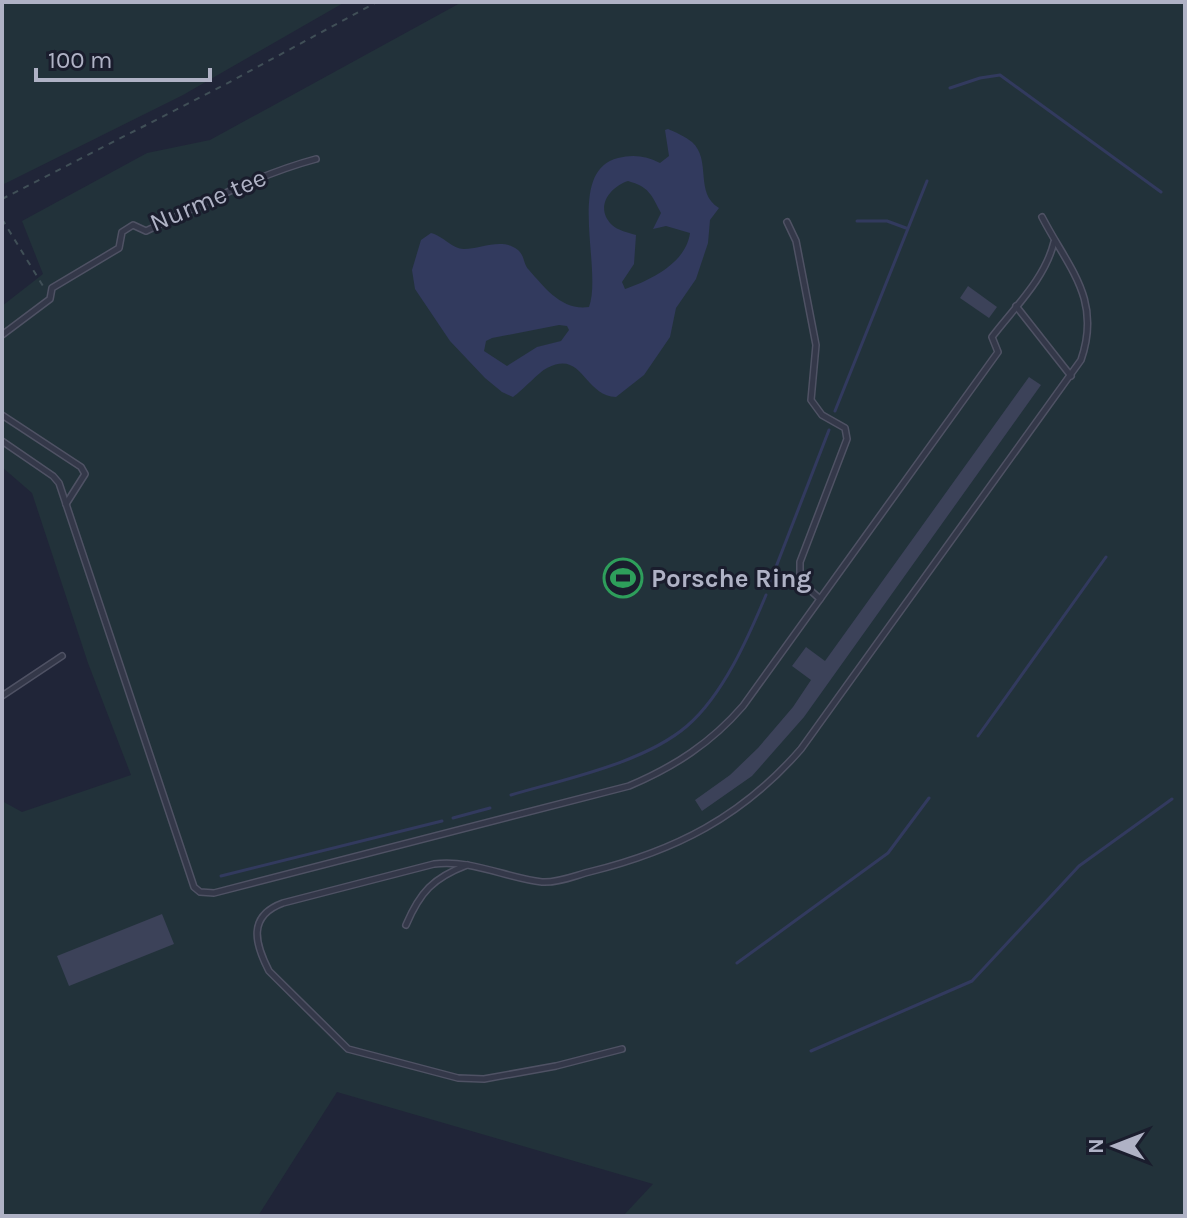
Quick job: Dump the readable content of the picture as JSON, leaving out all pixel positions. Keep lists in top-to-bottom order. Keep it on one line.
{"streets":{"lane":["Nurme tee"]},"places":{"sports":["Porsche Ring"]},"scale_bar":"100 m","north":"left"}
